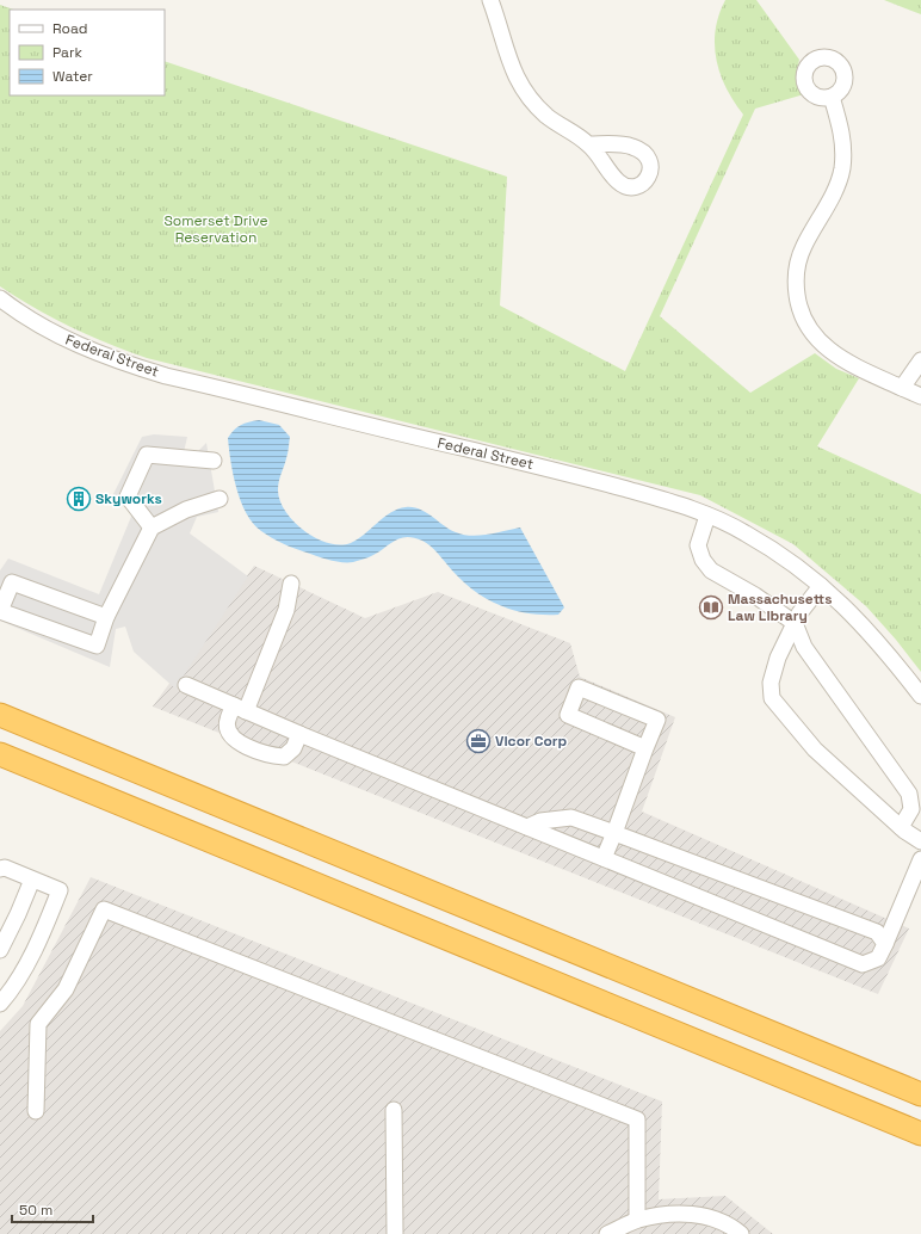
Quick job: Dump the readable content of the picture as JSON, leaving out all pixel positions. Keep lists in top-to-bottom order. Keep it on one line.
{"streets":{"street":["Federal Street"]},"parks":["Somerset Drive Reservation"],"places":{"building":["Skyworks"],"library":["Massachusetts Law Library"],"office":["Vicor Corp"]},"legend":["Road","Park","Water"],"scale_bar":"50 m"}
